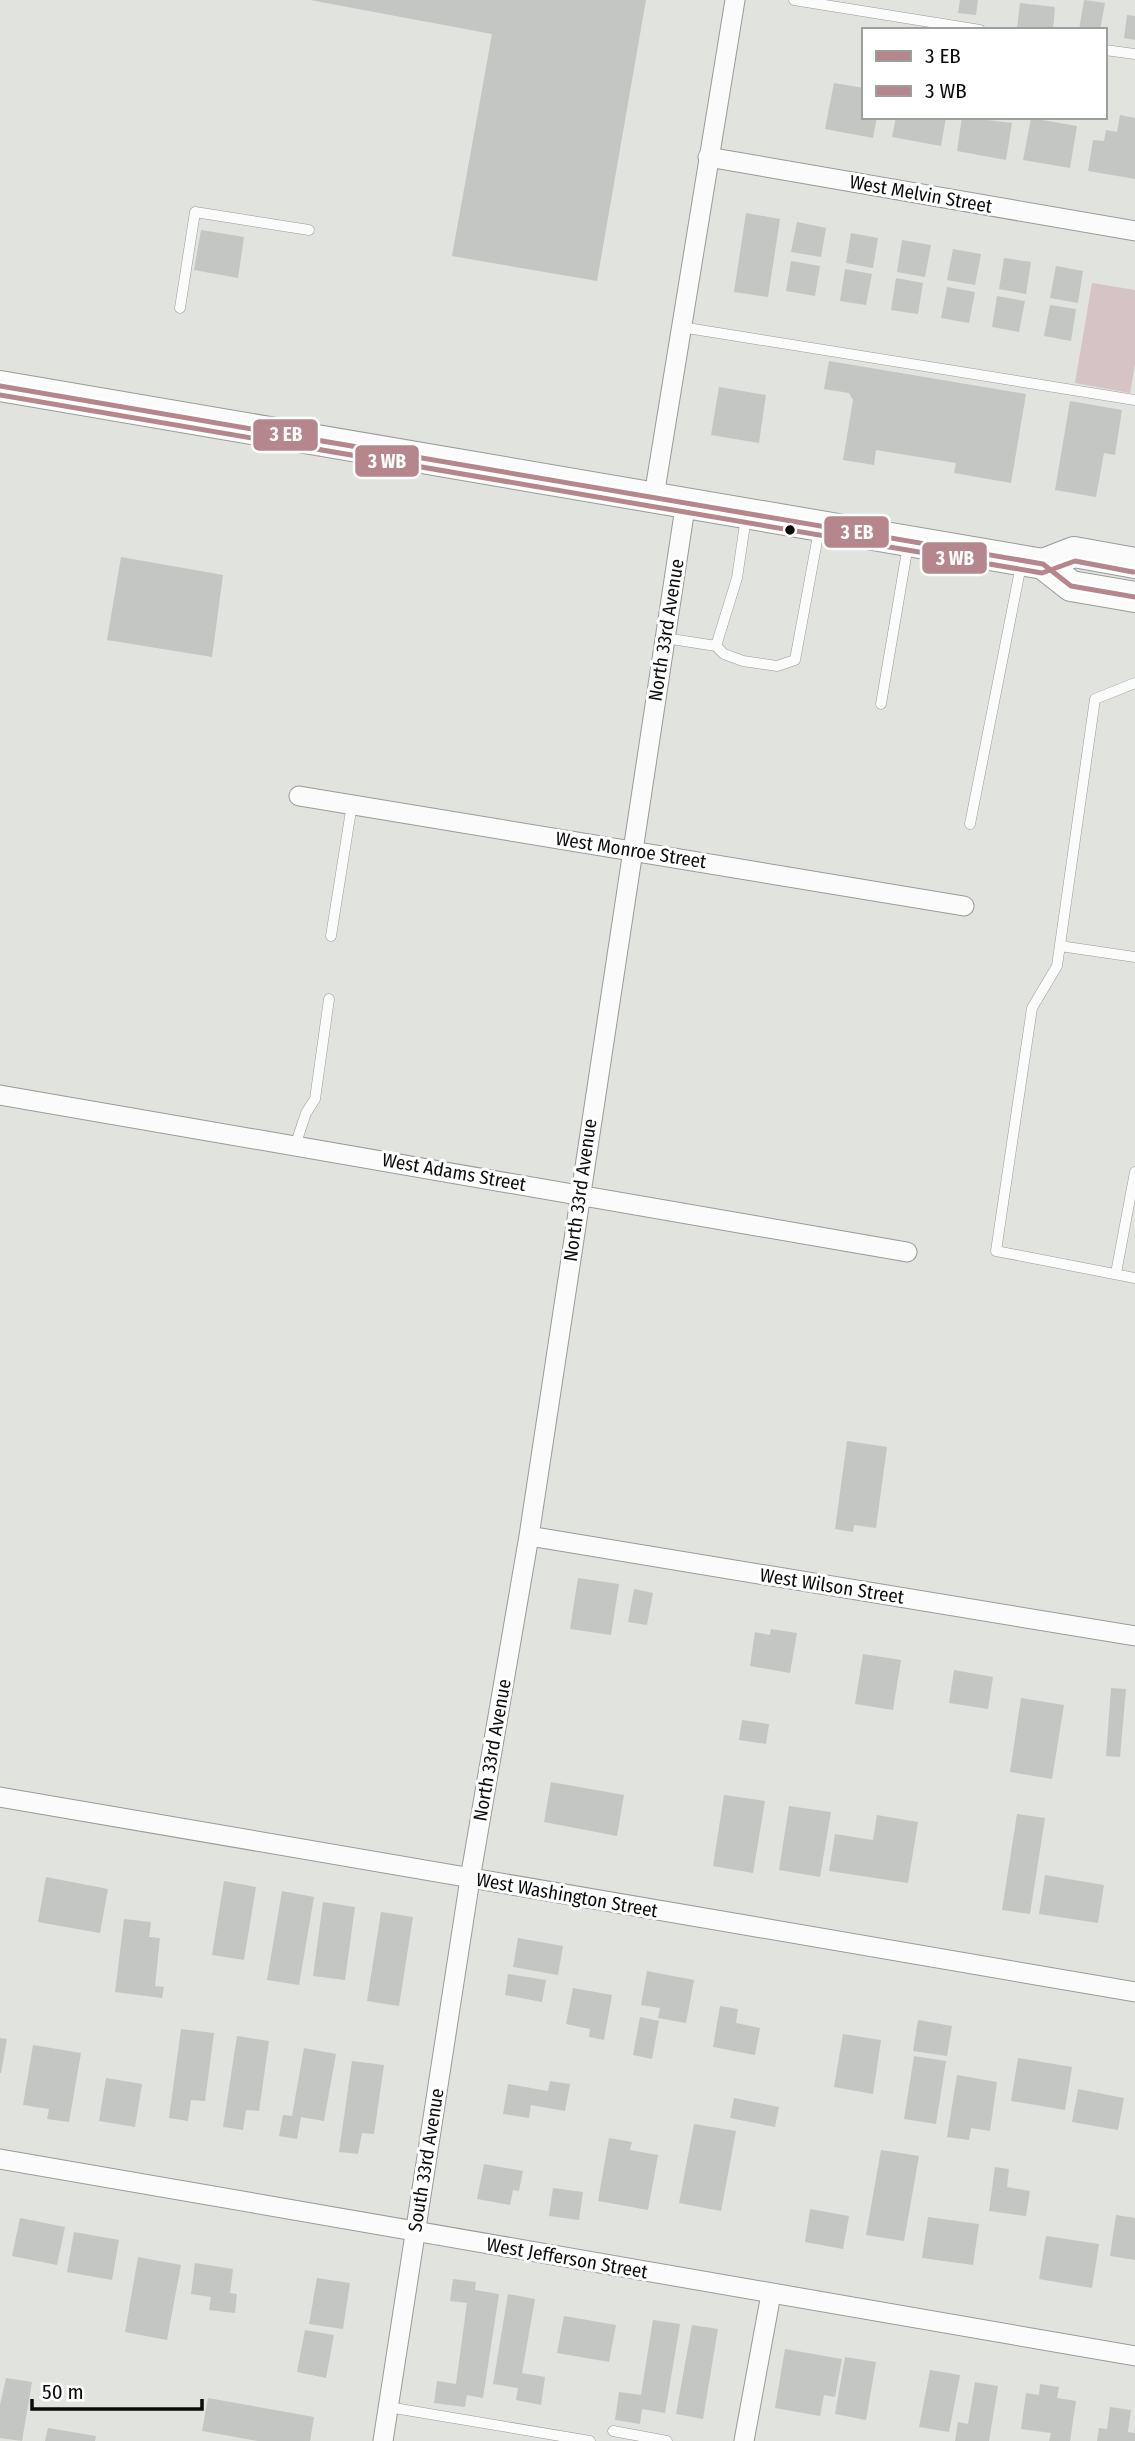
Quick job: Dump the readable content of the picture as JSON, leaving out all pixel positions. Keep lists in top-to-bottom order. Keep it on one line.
{"streets":{"street":["West Melvin Street","North 33rd Avenue","West Monroe Street","West Adams Street","West Wilson Street","West Washington Street","South 33rd Avenue","West Jefferson Street"]},"crossings":[["North 33rd Avenue","West Monroe Street"],["North 33rd Avenue","West Adams Street"],["North 33rd Avenue","West Wilson Street"],["North 33rd Avenue","West Washington Street"],["North 33rd Avenue","South 33rd Avenue"],["West Washington Street","South 33rd Avenue"],["South 33rd Avenue","West Jefferson Street"]],"legend":["3 EB","3 WB"],"scale_bar":"50 m"}
